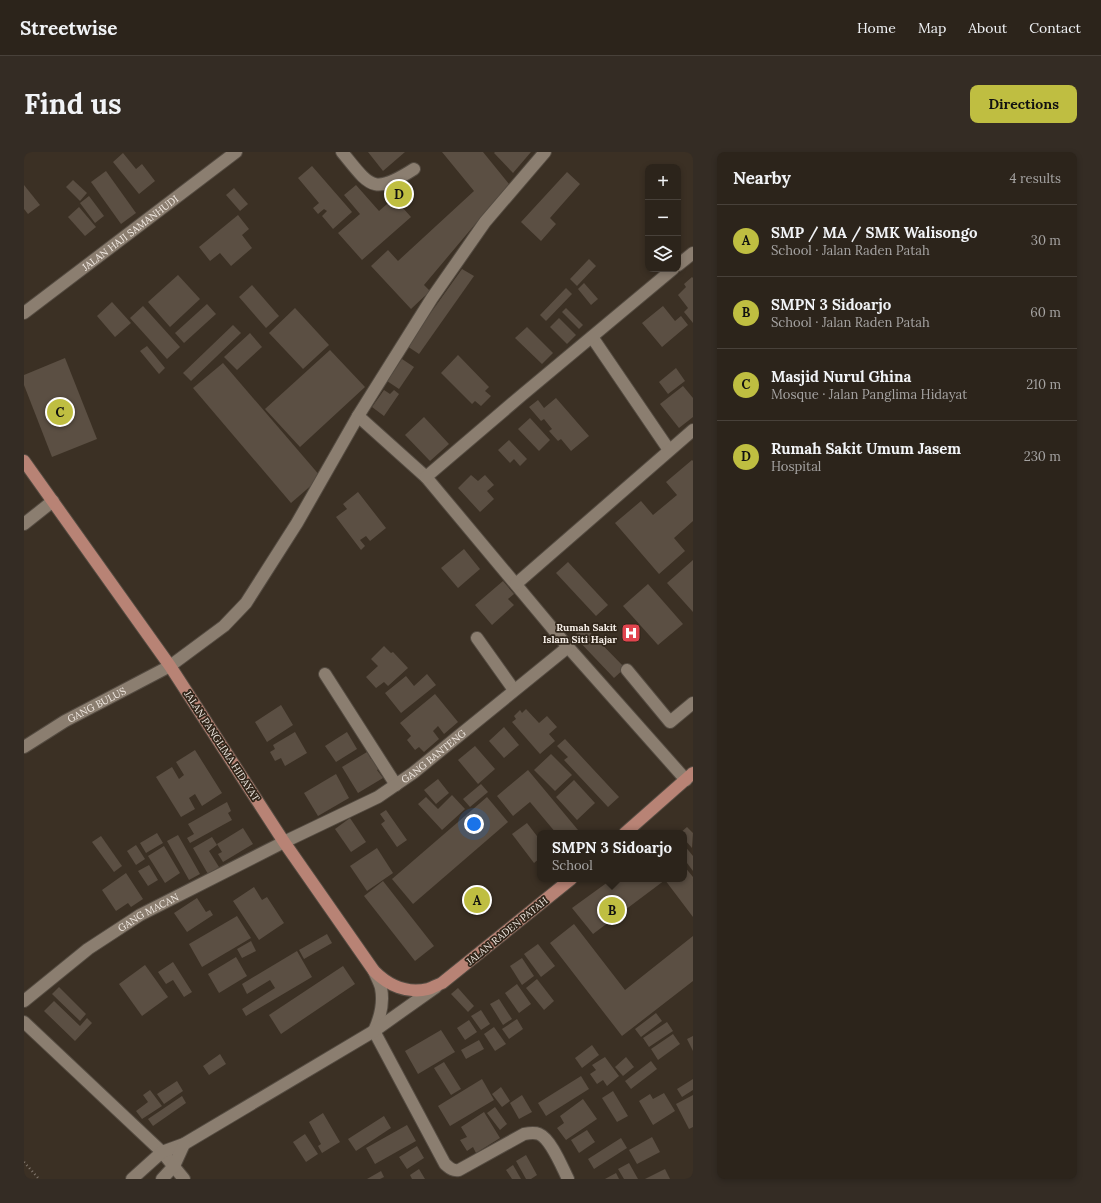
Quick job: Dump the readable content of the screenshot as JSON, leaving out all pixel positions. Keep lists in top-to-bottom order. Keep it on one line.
{"streets":{"main road":["JALAN PANGLIMA HIDAYAT","JALAN RADEN PATAH"],"street":["JALAN HAJI SAMANHUDI","GANG BULUS","GANG BANTENG","GANG MACAN"]},"crossings":[["GANG BULUS","JALAN PANGLIMA HIDAYAT"],["JALAN PANGLIMA HIDAYAT","GANG BANTENG"],["JALAN PANGLIMA HIDAYAT","GANG MACAN"],["JALAN PANGLIMA HIDAYAT","JALAN RADEN PATAH"],["GANG BANTENG","GANG MACAN"]],"places":{"hospital":["Rumah Sakit Islam Siti Hajar"]},"page":{"header":"Streetwise","nav":["Home","Map","About","Contact"],"buttons":"Directions","title":"Find us","heading":["Nearby","4 results"],"map_buttons":["+","−"],"pins":["D","C","A","B"],"list":[{"mark":"A","name":"SMP / MA / SMK Walisongo","note":"School · Jalan Raden Patah","value":"30 m"},{"mark":"B","name":"SMPN 3 Sidoarjo","note":"School · Jalan Raden Patah","value":"60 m"},{"mark":"C","name":"Masjid Nurul Ghina","note":"Mosque · Jalan Panglima Hidayat","value":"210 m"},{"mark":"D","name":"Rumah Sakit Umum Jasem","note":"Hospital","value":"230 m"}],"popup":["SMPN 3 Sidoarjo","School"]}}
